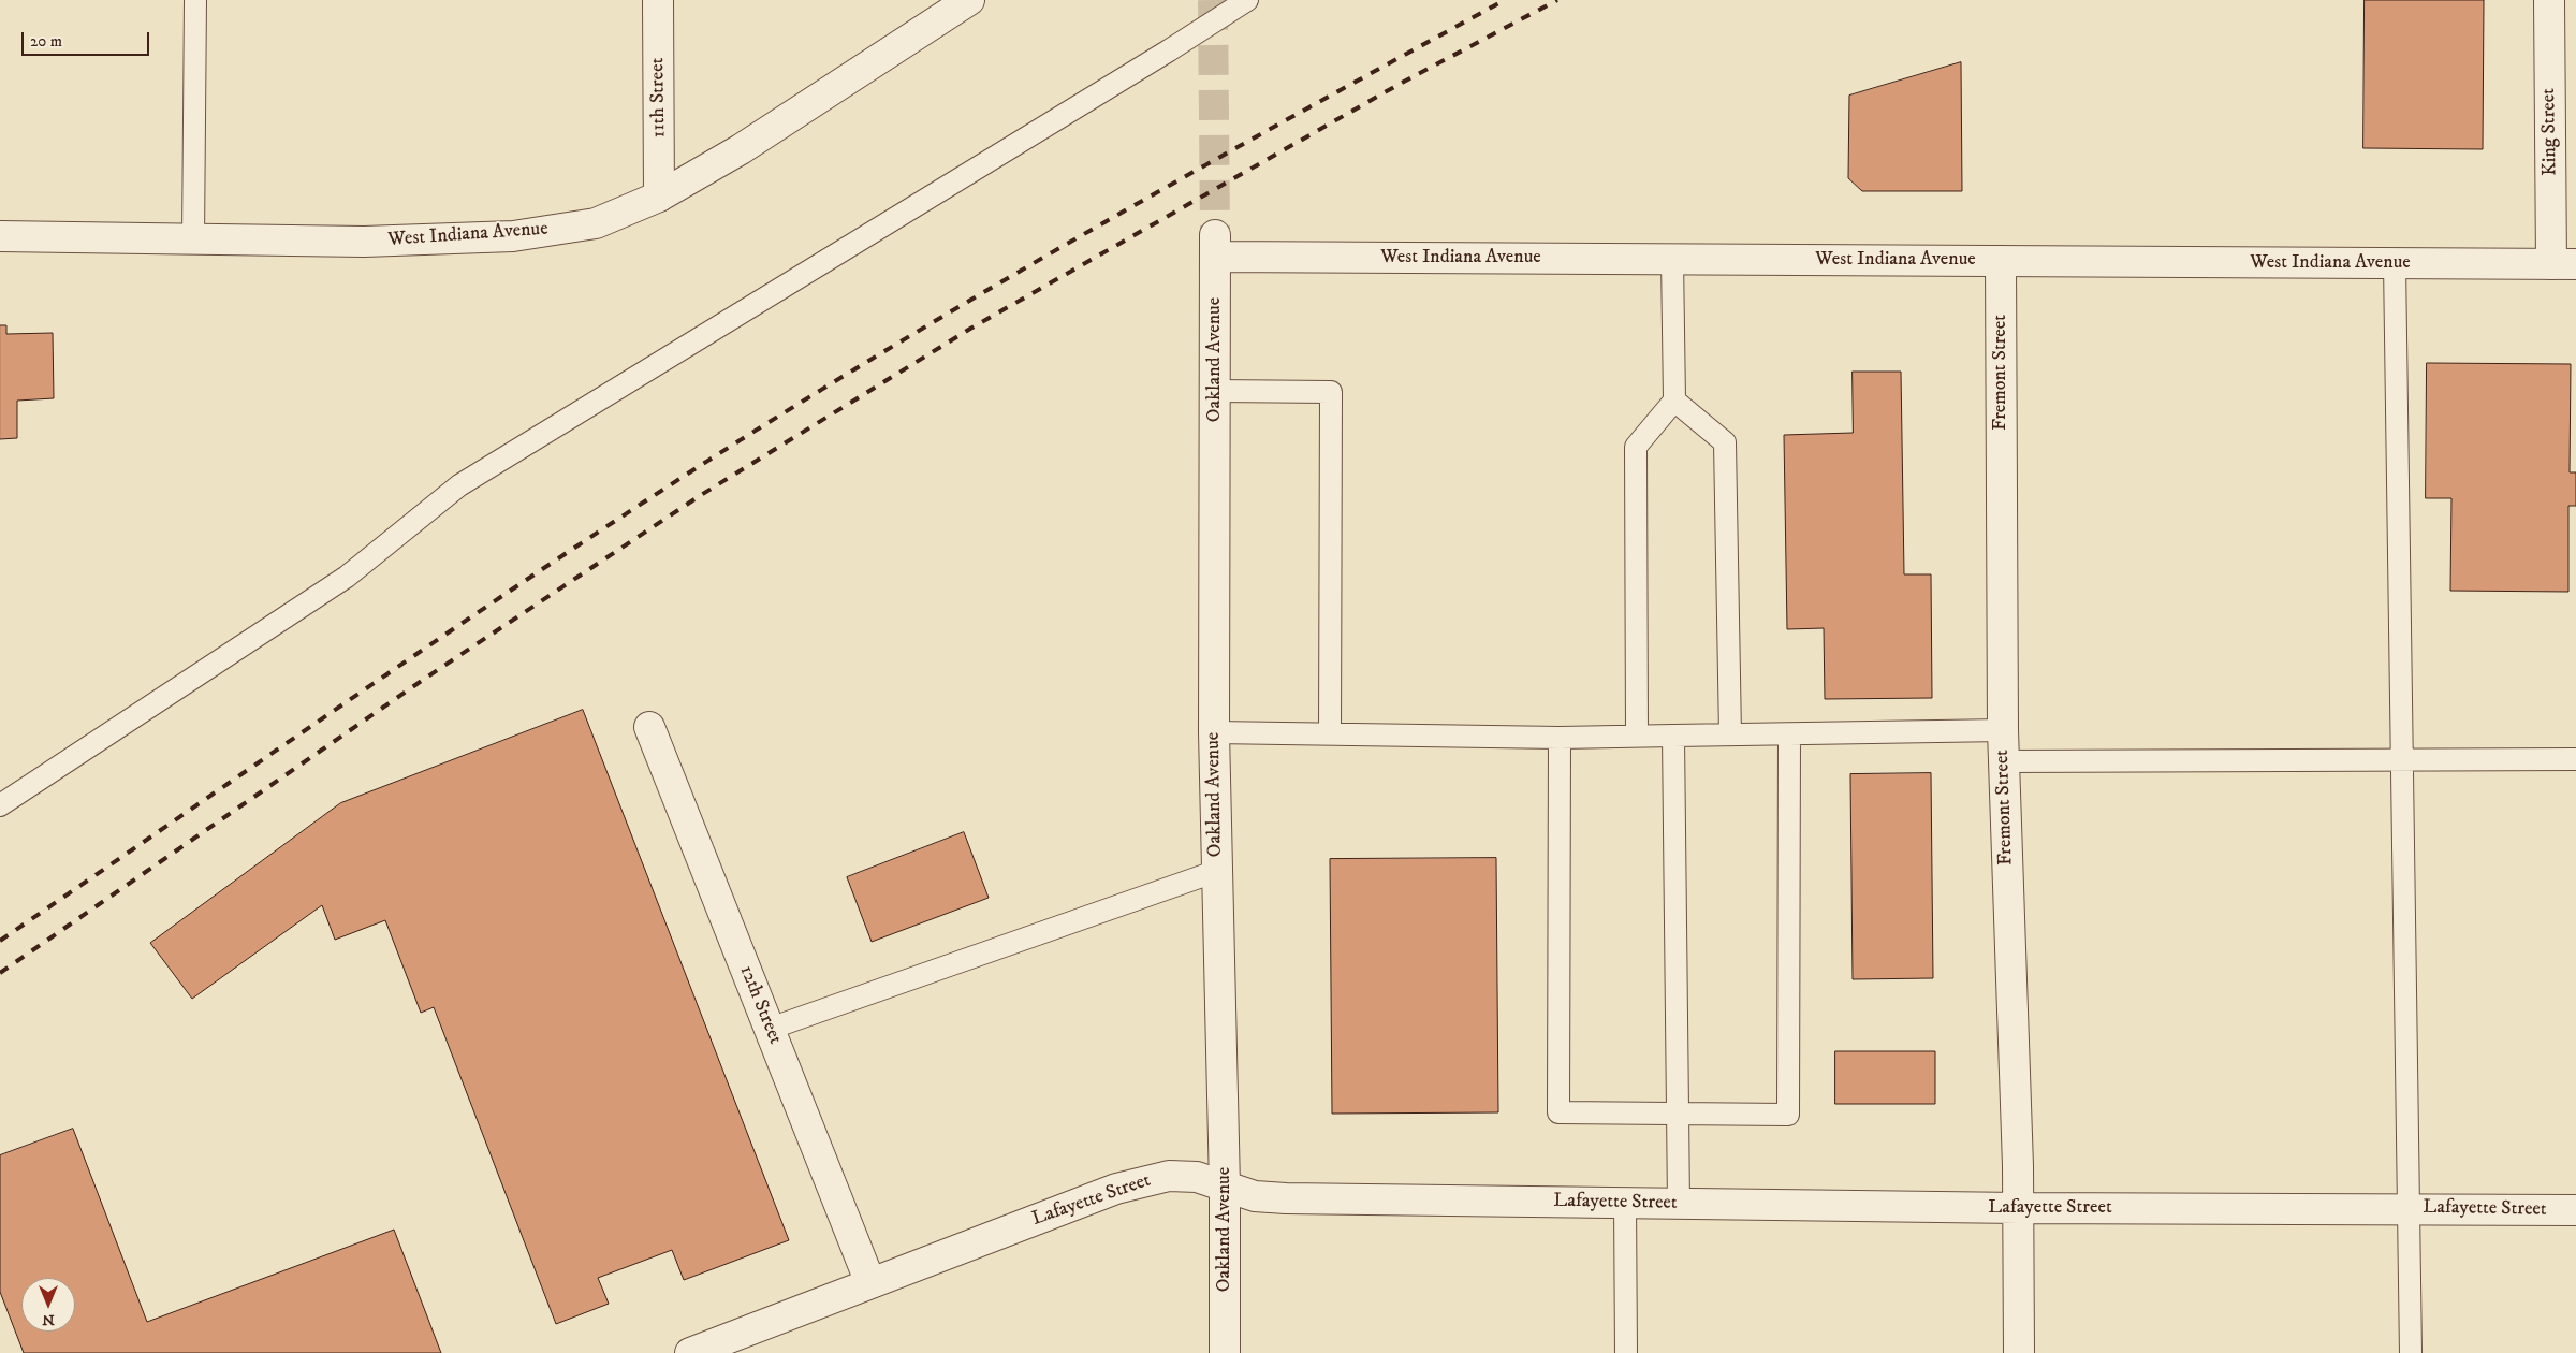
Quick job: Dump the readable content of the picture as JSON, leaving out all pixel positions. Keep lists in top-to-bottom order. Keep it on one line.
{"streets":{"street":["11th Street","King Street","West Indiana Avenue","Oakland Avenue","Fremont Street","12th Street","Lafayette Street"]},"crossings":[["11th Street","West Indiana Avenue"],["King Street","West Indiana Avenue"],["West Indiana Avenue","Oakland Avenue"],["West Indiana Avenue","Fremont Street"],["Oakland Avenue","Lafayette Street"],["Fremont Street","Lafayette Street"],["12th Street","Lafayette Street"]],"scale_bar":"20 m","north":"bottom"}
